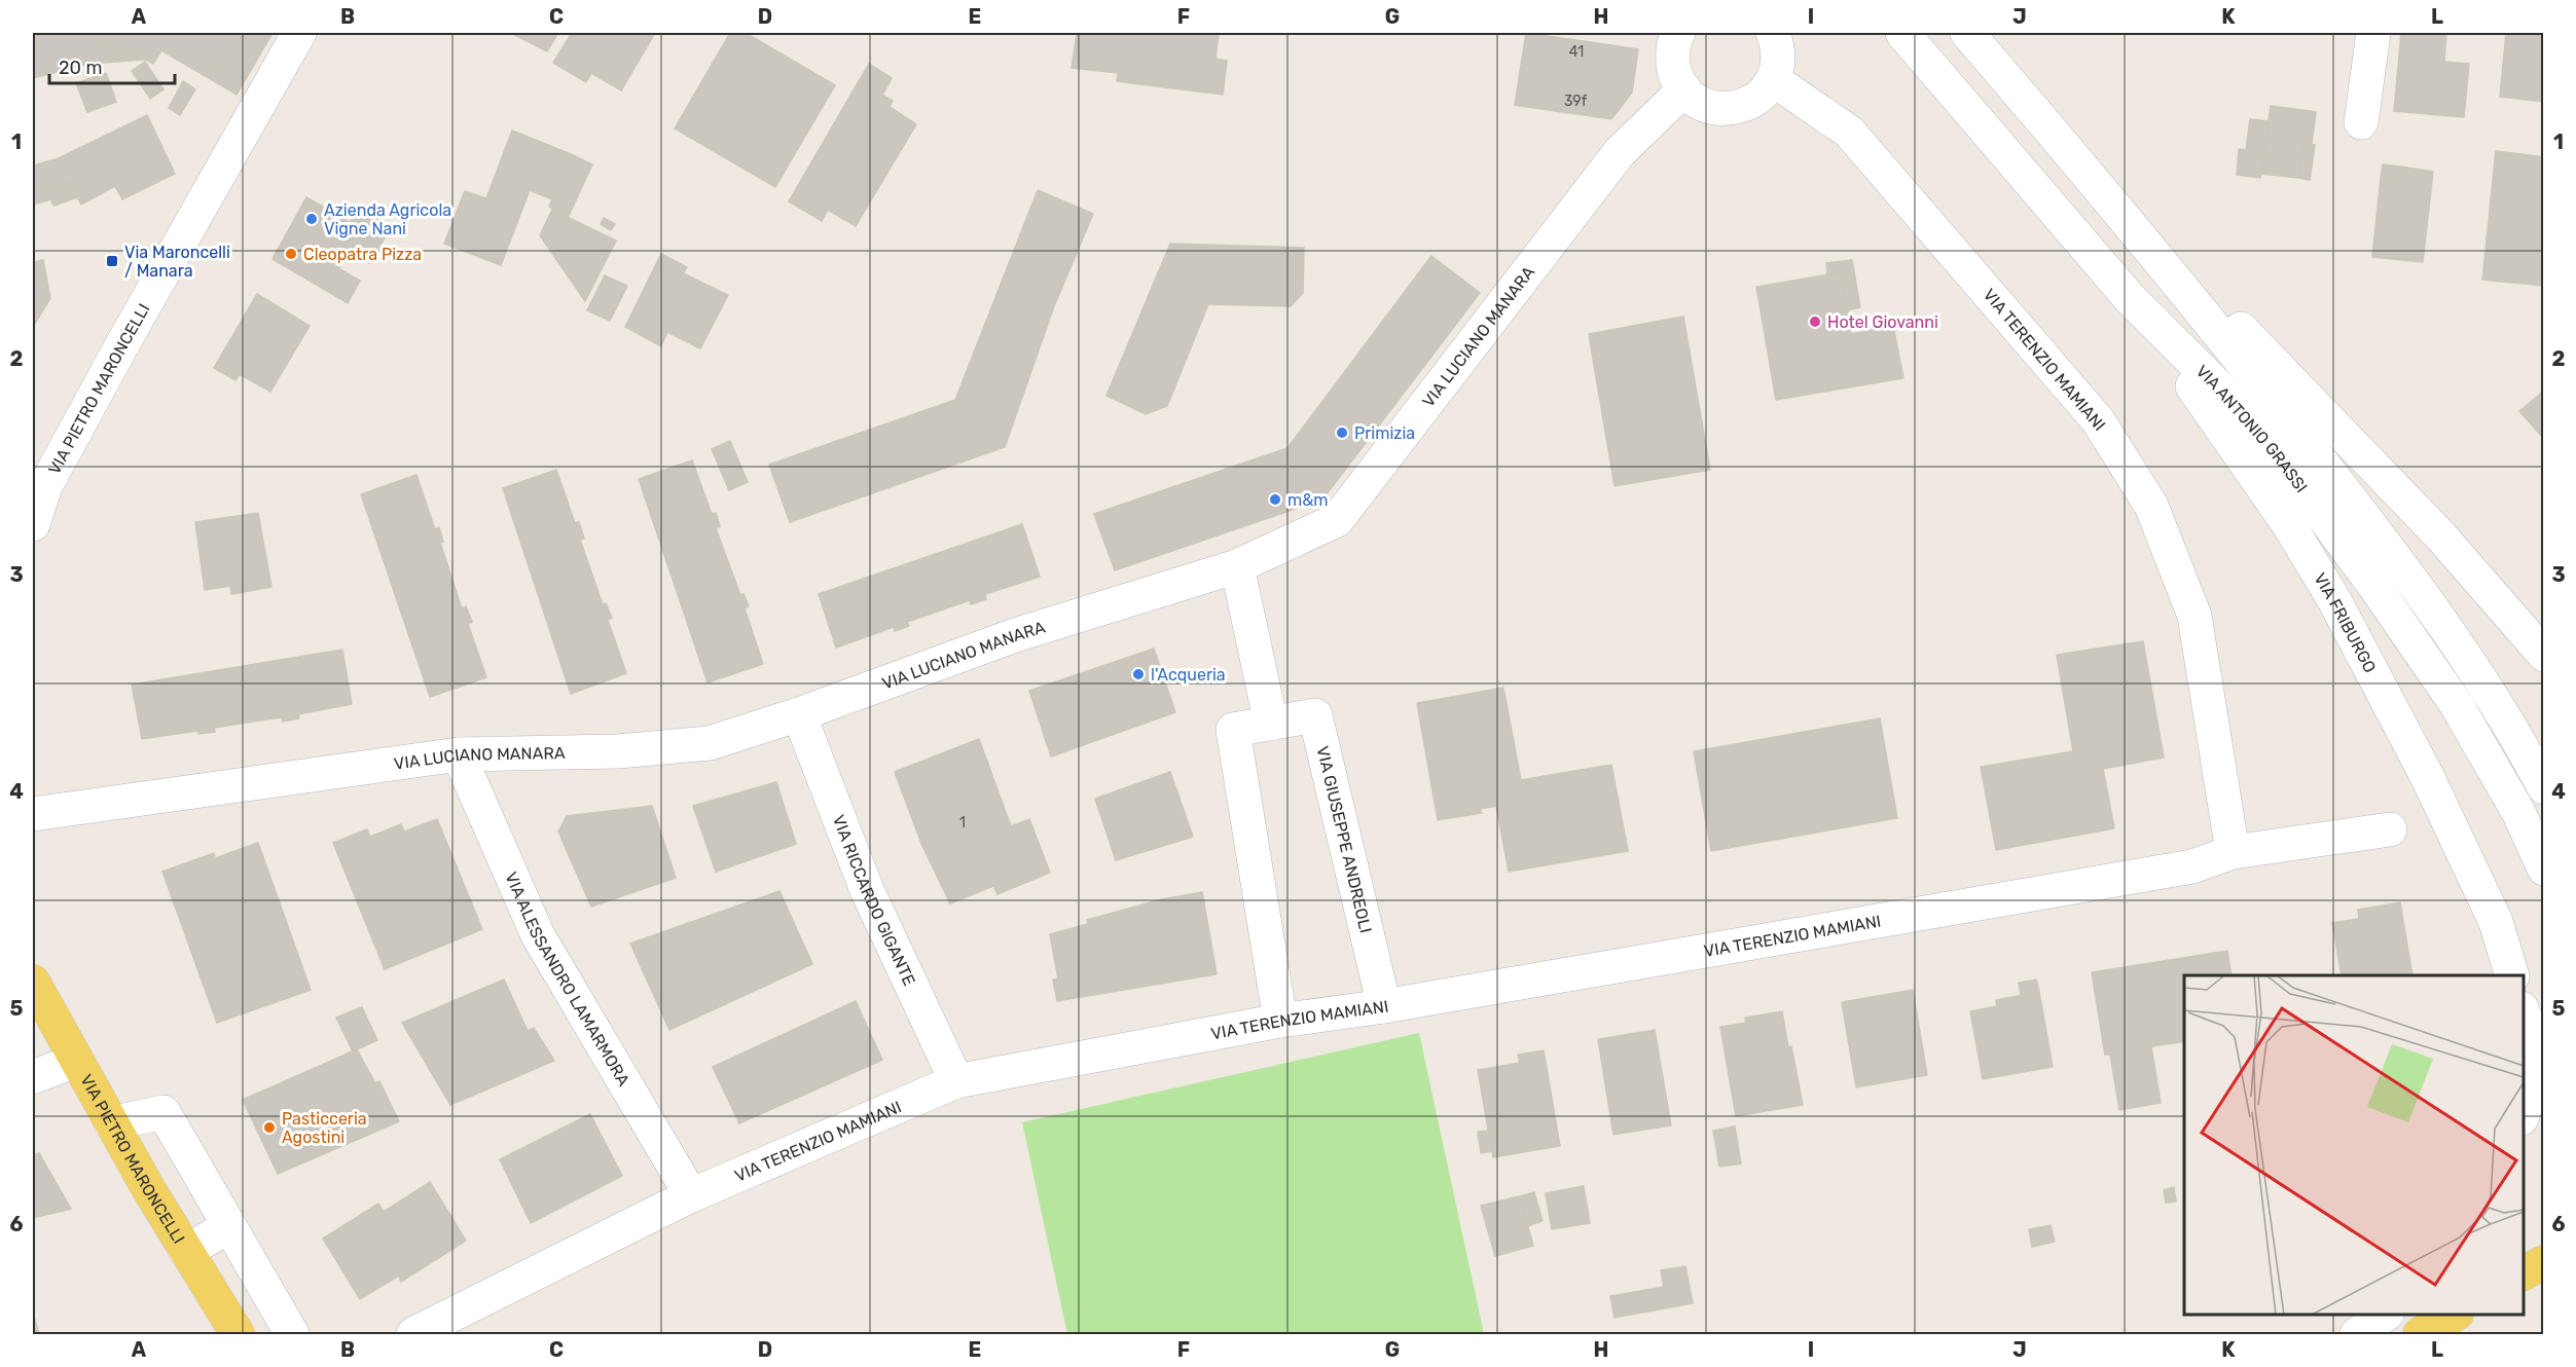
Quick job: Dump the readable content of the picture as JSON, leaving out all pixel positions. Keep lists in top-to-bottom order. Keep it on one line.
{"streets":{"main road":["VIA PIETRO MARONCELLI"],"street":["VIA LUCIANO MANARA","VIA TERENZIO MAMIANI","VIA ANTONIO GRASSI","VIA FRIBURGO","VIA GIUSEPPE ANDREOLI","VIA RICCARDO GIGANTE","VIA ALESSANDRO LAMARMORA"]},"crossings":[["VIA LUCIANO MANARA","VIA RICCARDO GIGANTE"],["VIA LUCIANO MANARA","VIA ALESSANDRO LAMARMORA"],["VIA TERENZIO MAMIANI","VIA GIUSEPPE ANDREOLI"],["VIA TERENZIO MAMIANI","VIA RICCARDO GIGANTE"],["VIA TERENZIO MAMIANI","VIA ALESSANDRO LAMARMORA"],["VIA ANTONIO GRASSI","VIA FRIBURGO"]],"places":{"other":["Azienda Agricola Vigne Nani","Cleopatra Pizza","Hotel Giovanni","Primizia","m&m","l'Acqueria","Pasticceria Agostini"],"transit":["Via Maroncelli / Manara"]},"house_numbers":["41","39f","1"],"scale_bar":"20 m","grid":{"columns":["A","B","C","D","E","F","G","H","I","J","K","L"],"rows":["1","2","3","4","5","6"]}}
